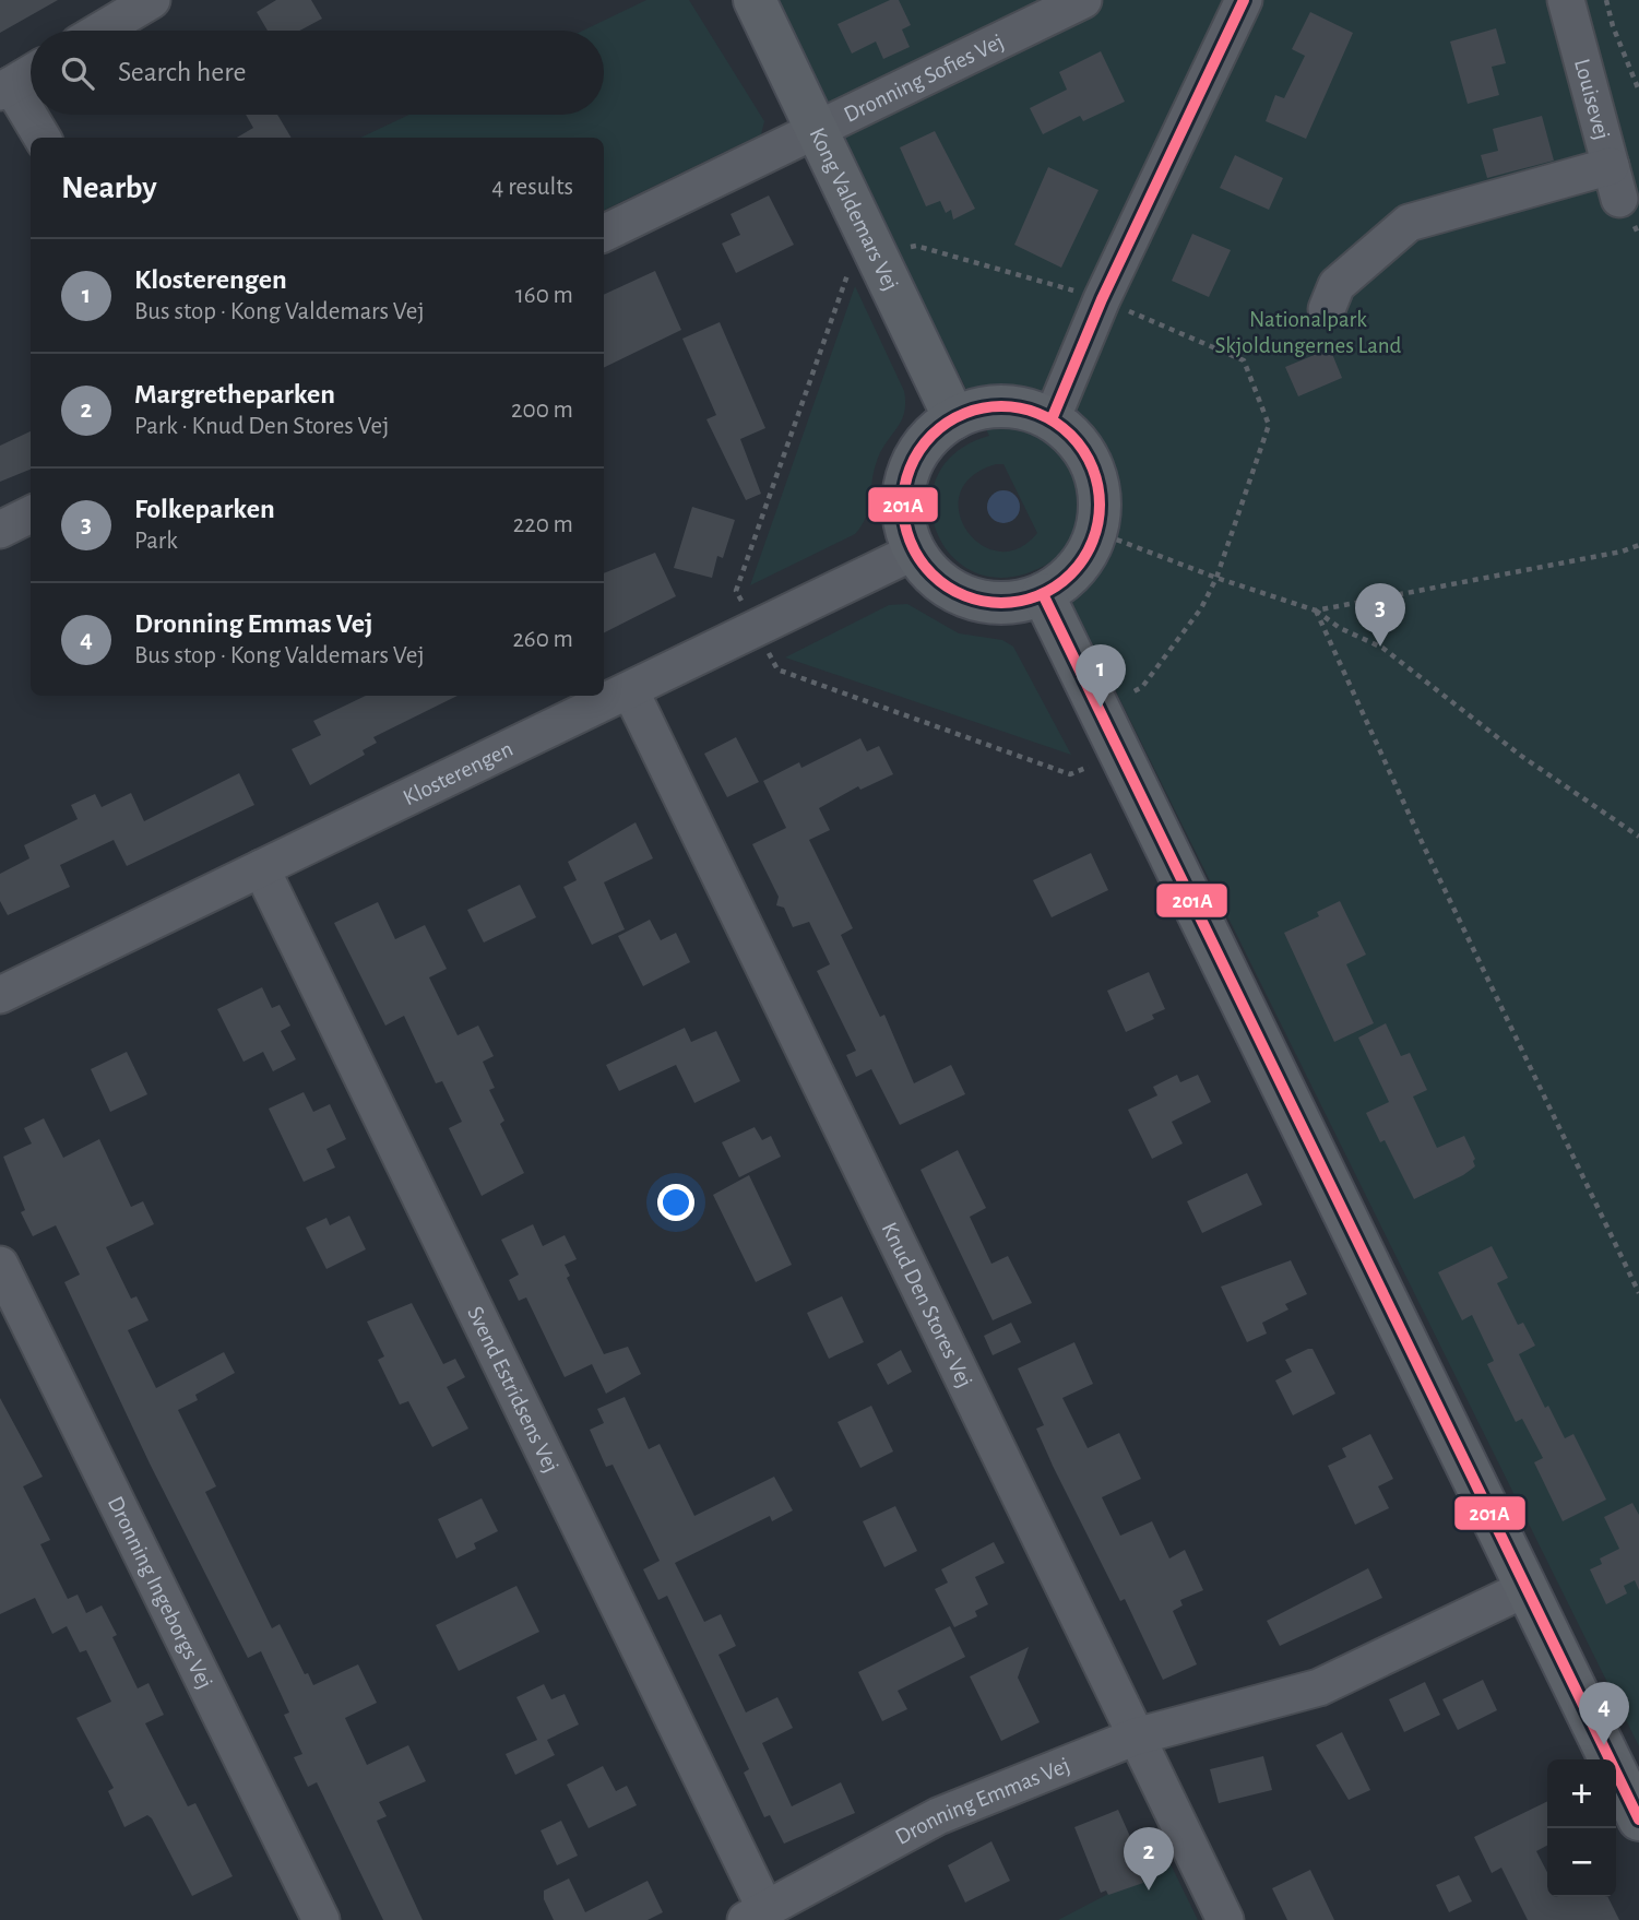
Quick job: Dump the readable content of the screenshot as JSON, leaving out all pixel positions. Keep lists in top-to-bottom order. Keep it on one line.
{"streets":{"main road":["Kong Valdemars Vej"],"street":["Dronning Sofies Vej","Louisevej","Klosterengen","Knud Den Stores Vej","Svend Estridsens Vej","Dronning Ingeborgs Vej","Dronning Emmas Vej"]},"crossings":[["Dronning Sofies Vej","Kong Valdemars Vej"],["Kong Valdemars Vej","Klosterengen"],["Klosterengen","Knud Den Stores Vej"],["Klosterengen","Svend Estridsens Vej"],["Knud Den Stores Vej","Dronning Emmas Vej"],["Svend Estridsens Vej","Dronning Emmas Vej"]],"parks":["Nationalpark Skjoldungernes Land"],"lines":["transit line 201A"],"page":{"search":"Search here","heading":["Nearby","4 results"],"list":[{"mark":"1","name":"Klosterengen","note":"Bus stop · Kong Valdemars Vej","value":"160 m"},{"mark":"2","name":"Margretheparken","note":"Park · Knud Den Stores Vej","value":"200 m"},{"mark":"3","name":"Folkeparken","note":"Park","value":"220 m"},{"mark":"4","name":"Dronning Emmas Vej","note":"Bus stop · Kong Valdemars Vej","value":"260 m"}],"pins":["3","1","4","2"],"map_buttons":["+","−"]}}
